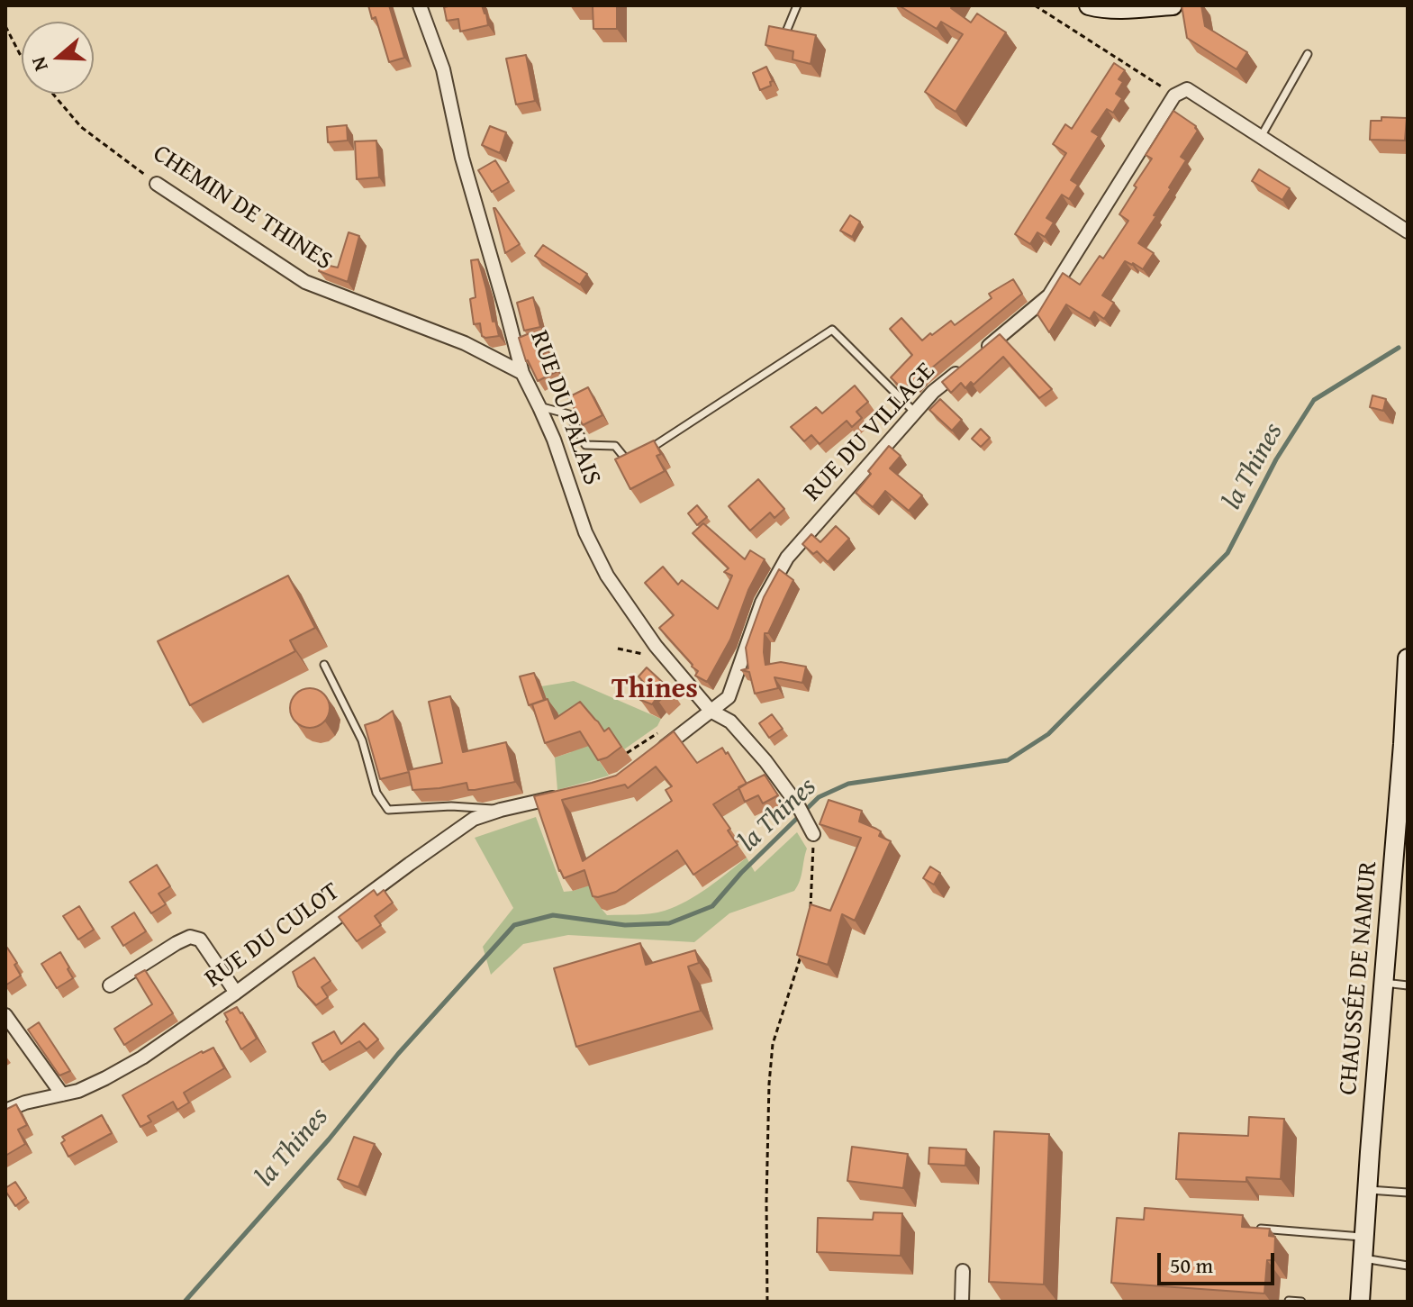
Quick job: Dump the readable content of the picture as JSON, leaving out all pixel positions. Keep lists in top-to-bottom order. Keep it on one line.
{"streets":{"main road":["CHAUSSÉE DE NAMUR"],"street":["CHEMIN DE THINES","RUE DU PALAIS","RUE DU VILLAGE","RUE DU CULOT"]},"crossings":[["CHEMIN DE THINES","RUE DU PALAIS"]],"districts":["Thines"],"water":["la Thines"],"scale_bar":"50 m","north":"left"}
